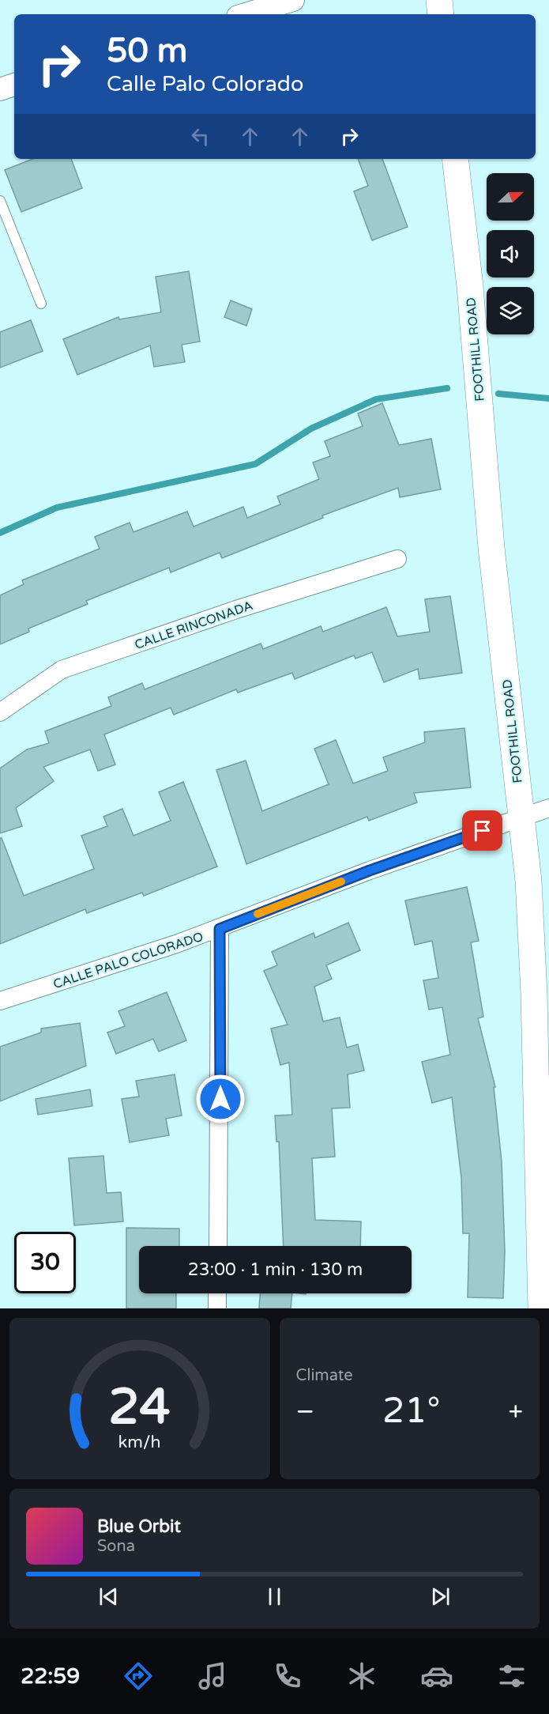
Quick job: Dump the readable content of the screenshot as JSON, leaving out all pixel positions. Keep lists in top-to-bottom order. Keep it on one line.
{"streets":{"main road":["FOOTHILL ROAD"],"street":["CALLE RINCONADA","CALLE PALO COLORADO"]},"crossings":[["FOOTHILL ROAD","CALLE PALO COLORADO"]],"north":"right","page":{"turn":["50 m","Calle Palo Colorado"],"limit":"30","trip":"23:00 · 1 min · 130 m","tile":"Climate","heat":["−","21°","+"],"song":["Blue Orbit","Sona"],"tabs":"22:59","gauge":["24","km/h"]}}
